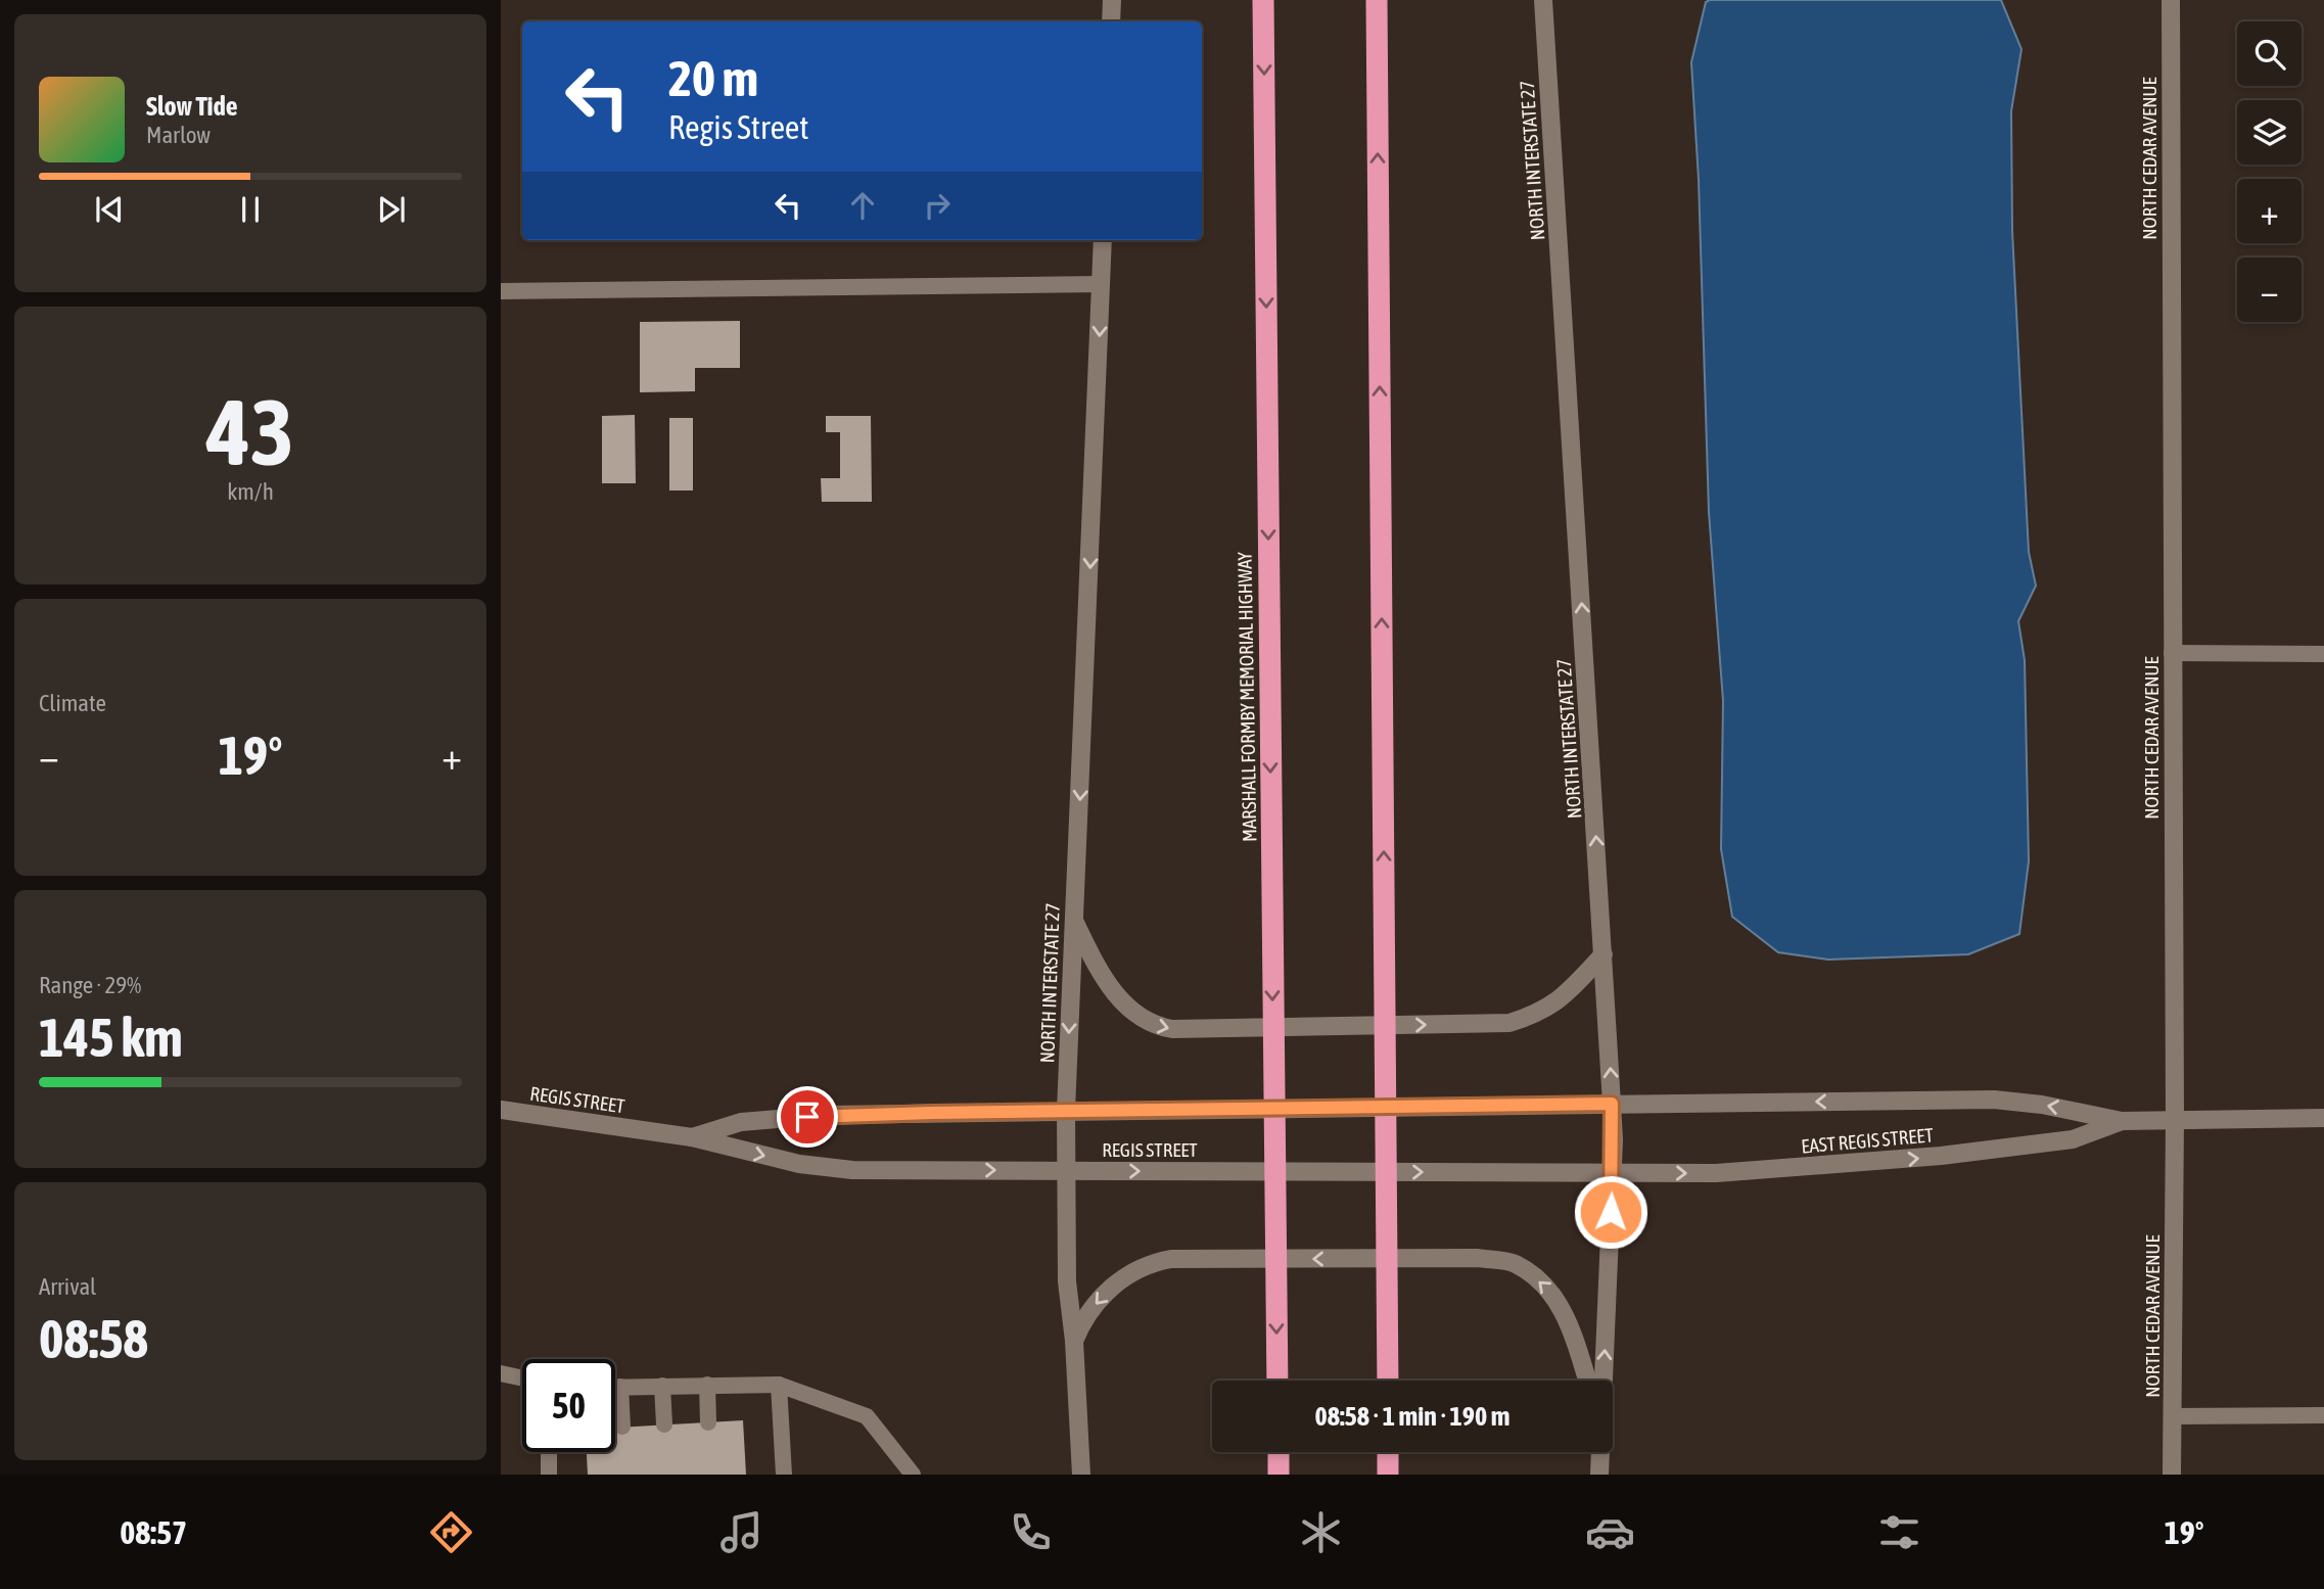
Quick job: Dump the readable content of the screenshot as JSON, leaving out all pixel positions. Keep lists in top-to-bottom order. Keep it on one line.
{"streets":{"highway":["MARSHALL FORMBY MEMORIAL HIGHWAY"],"main road":["NORTH CEDAR AVENUE","NORTH INTERSTATE 27","REGIS STREET","EAST REGIS STREET"]},"crossings":[["NORTH CEDAR AVENUE","EAST REGIS STREET"],["NORTH INTERSTATE 27","REGIS STREET"],["NORTH INTERSTATE 27","EAST REGIS STREET"],["REGIS STREET","EAST REGIS STREET"]],"page":{"map_buttons":["+","−"],"turn":["20 m","Regis Street"],"song":["Slow Tide","Marlow"],"tile":[["43","km/h"],"Climate",["Range · 29%","145 km"],["Arrival","08:58"]],"heat":["−","19°","+"],"limit":"50","trip":"08:58 · 1 min · 190 m","tabs":["08:57","19°"]}}
